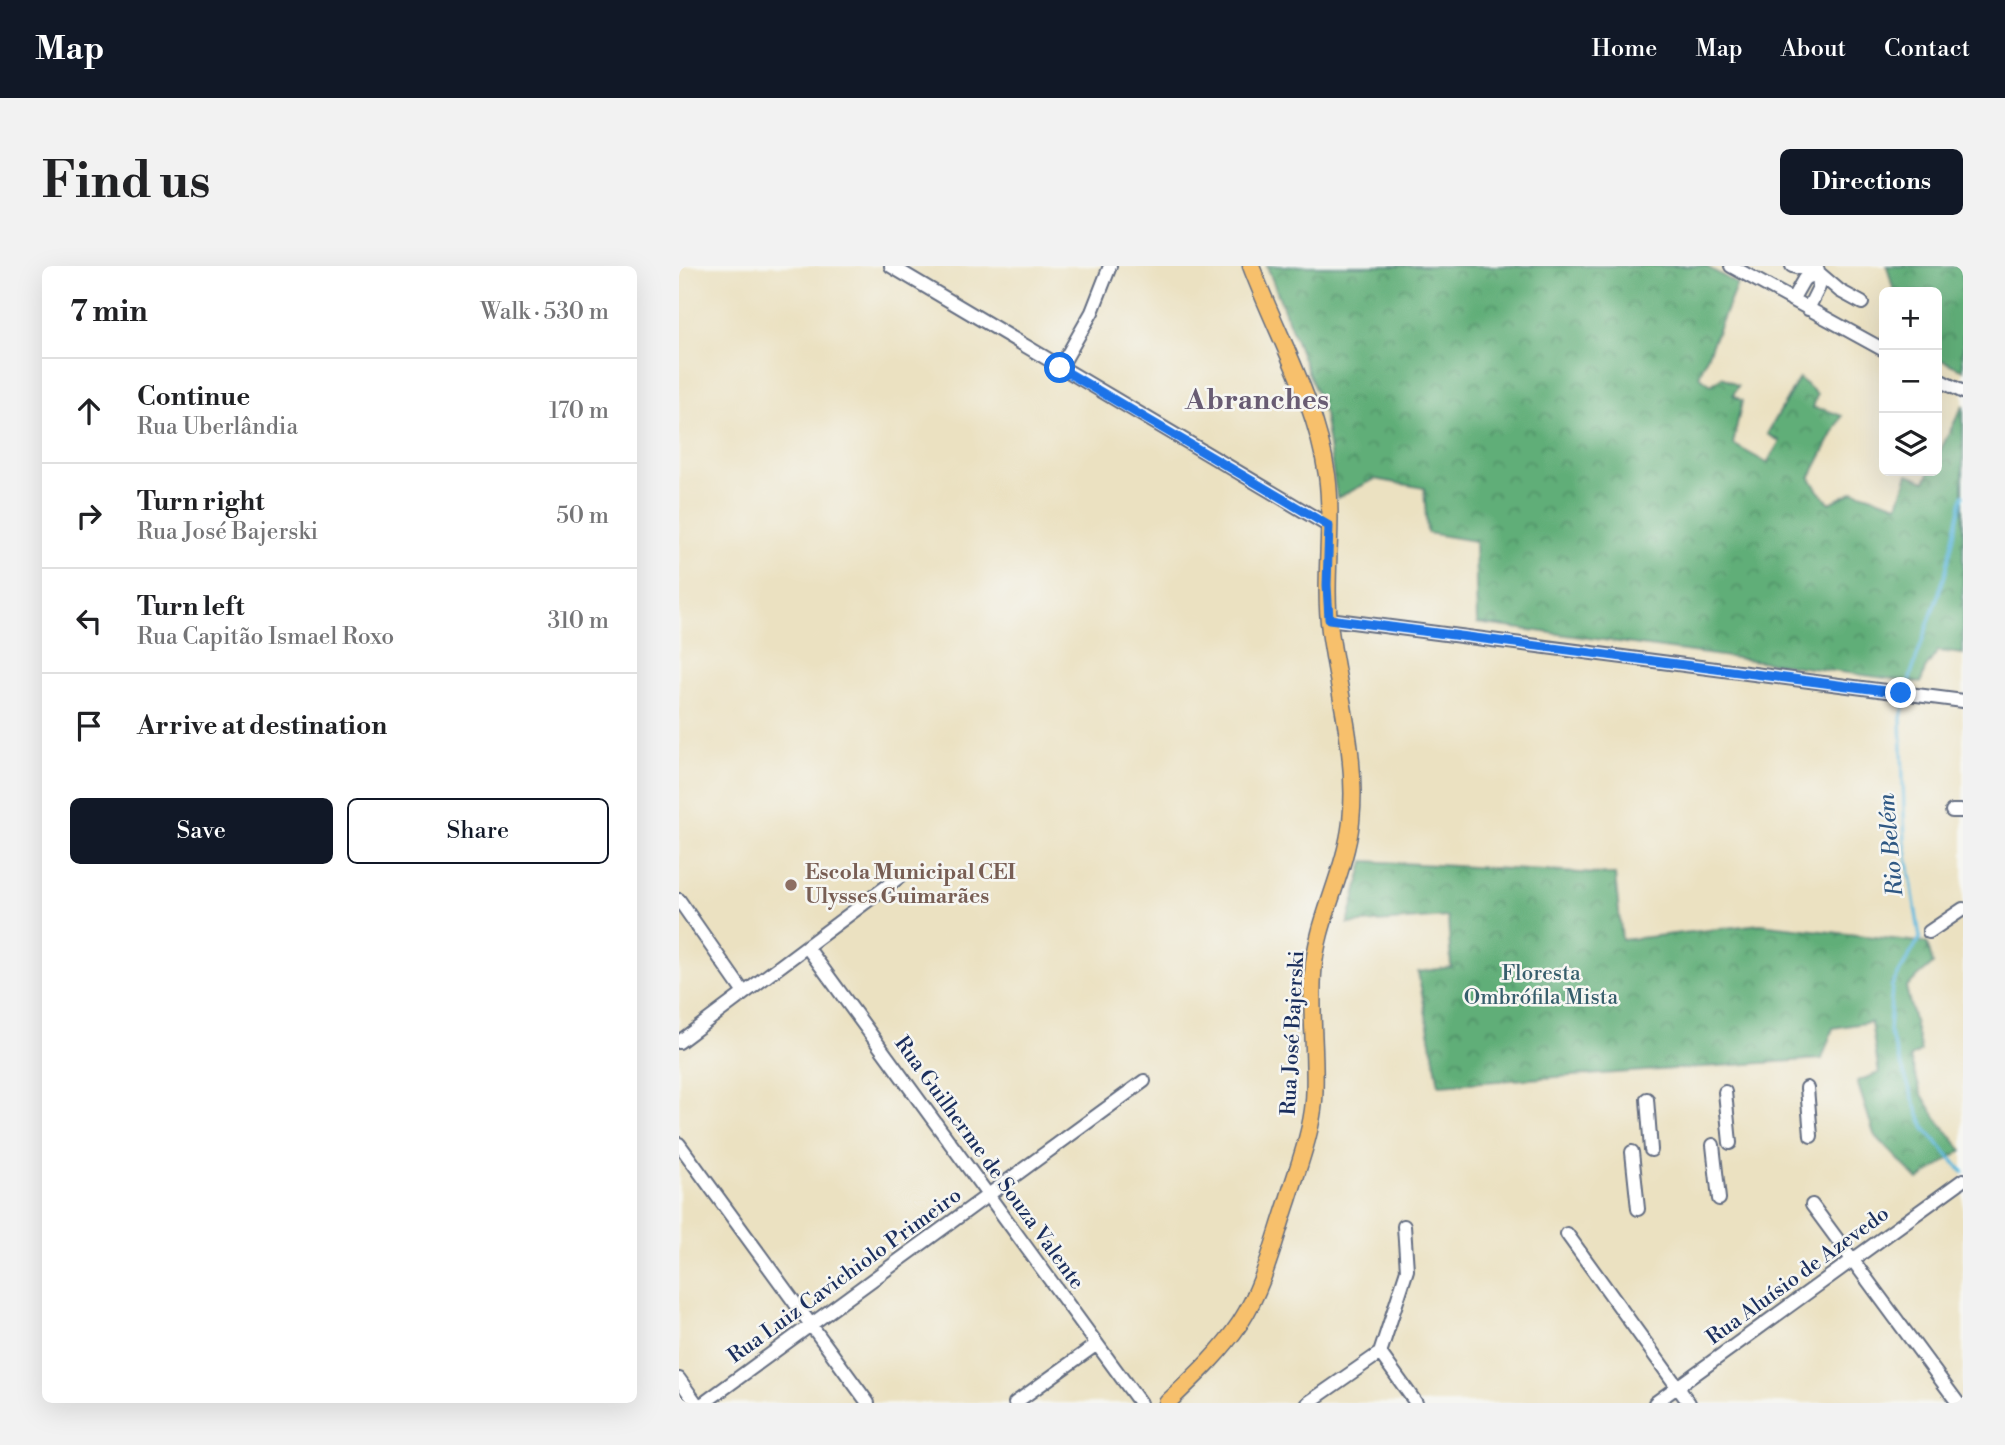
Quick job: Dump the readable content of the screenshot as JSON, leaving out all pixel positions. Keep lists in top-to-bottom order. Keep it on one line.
{"streets":{"main road":["Rua José Bajerski"],"street":["Rua Guilherme de Souza Valente","Rua Luiz Cavichiolo Primeiro","Rua Aluísio de Azevedo"]},"crossings":[["Rua Guilherme de Souza Valente","Rua Luiz Cavichiolo Primeiro"]],"districts":["Abranches"],"water":["Rio Belém"],"parks":["Floresta Ombrófila Mista"],"places":["Escola Municipal CEI Ulysses Guimarães"],"page":{"header":"Map","nav":["Home","Map","About","Contact"],"buttons":["Directions",["Save","Share"]],"title":"Find us","heading":["7 min","Walk · 530 m"],"map_buttons":["+","−"],"list":[["Continue","Rua Uberlândia","170 m"],["Turn right","Rua José Bajerski","50 m"],["Turn left","Rua Capitão Ismael Roxo","310 m"],"Arrive at destination"]}}
